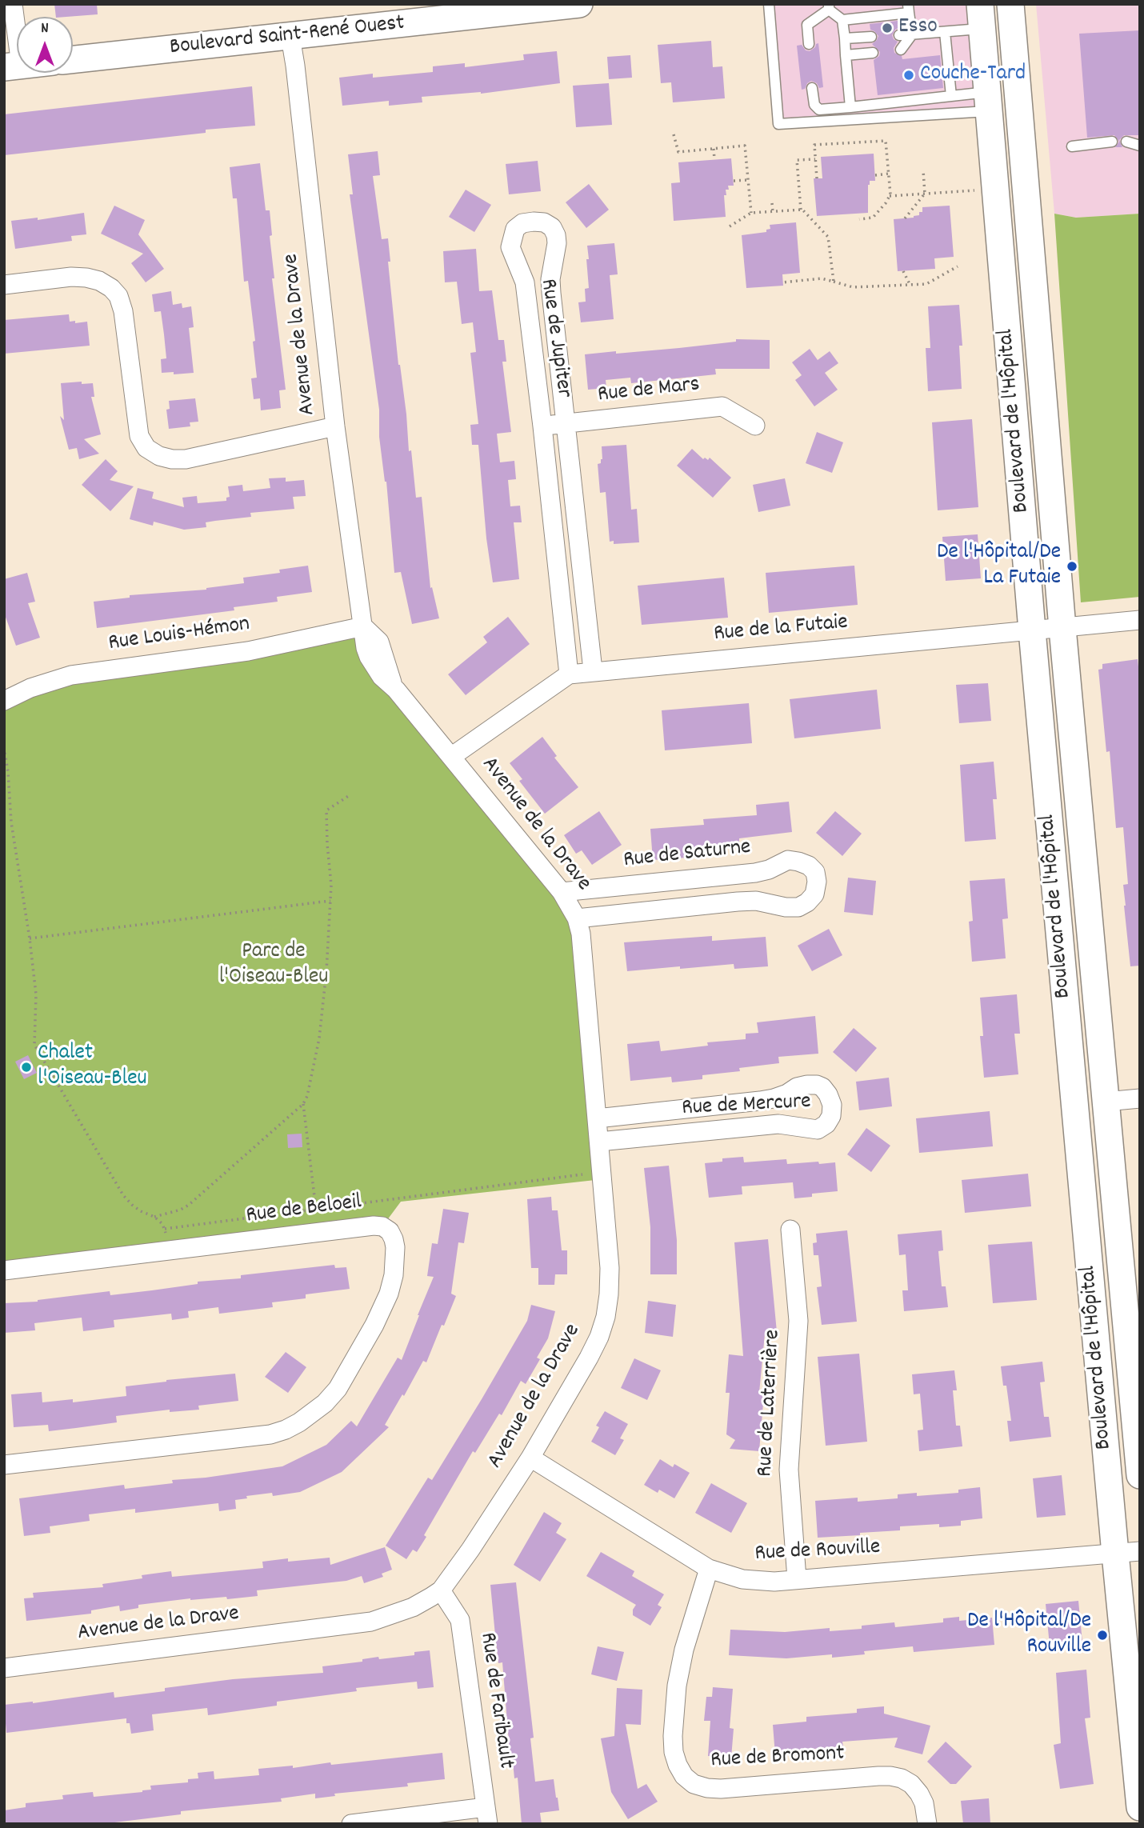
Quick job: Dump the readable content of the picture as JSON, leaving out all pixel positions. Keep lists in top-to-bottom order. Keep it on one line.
{"streets":{"main road":["Boulevard Saint-René Ouest","Boulevard de l'Hôpital"],"street":["Avenue de la Drave","Rue de Jupiter","Rue de Mars","Rue de la Futaie","Rue Louis-Hémon","Rue de Saturne","Rue de Mercure","Rue de Beloeil","Rue de Laterrière","Rue de Rouville","Rue de Faribault","Rue de Bromont"]},"crossings":[["Boulevard Saint-René Ouest","Avenue de la Drave"],["Avenue de la Drave","Rue de la Futaie"],["Avenue de la Drave","Rue Louis-Hémon"],["Avenue de la Drave","Rue de Saturne"],["Avenue de la Drave","Rue de Mercure"],["Avenue de la Drave","Rue de Rouville"],["Avenue de la Drave","Rue de Faribault"],["Rue de Jupiter","Rue de Mars"],["Rue de Jupiter","Rue de la Futaie"],["Boulevard de l'Hôpital","Rue de la Futaie"],["Boulevard de l'Hôpital","Rue de Rouville"],["Rue de Laterrière","Rue de Rouville"],["Rue de Rouville","Rue de Bromont"]],"parks":["Parc de l'Oiseau-Bleu"],"places":["Esso","Couche-Tard","De l'Hôpital/De La Futaie","Chalet l'Oiseau-Bleu","De l'Hôpital/De Rouville"],"north":"top"}
